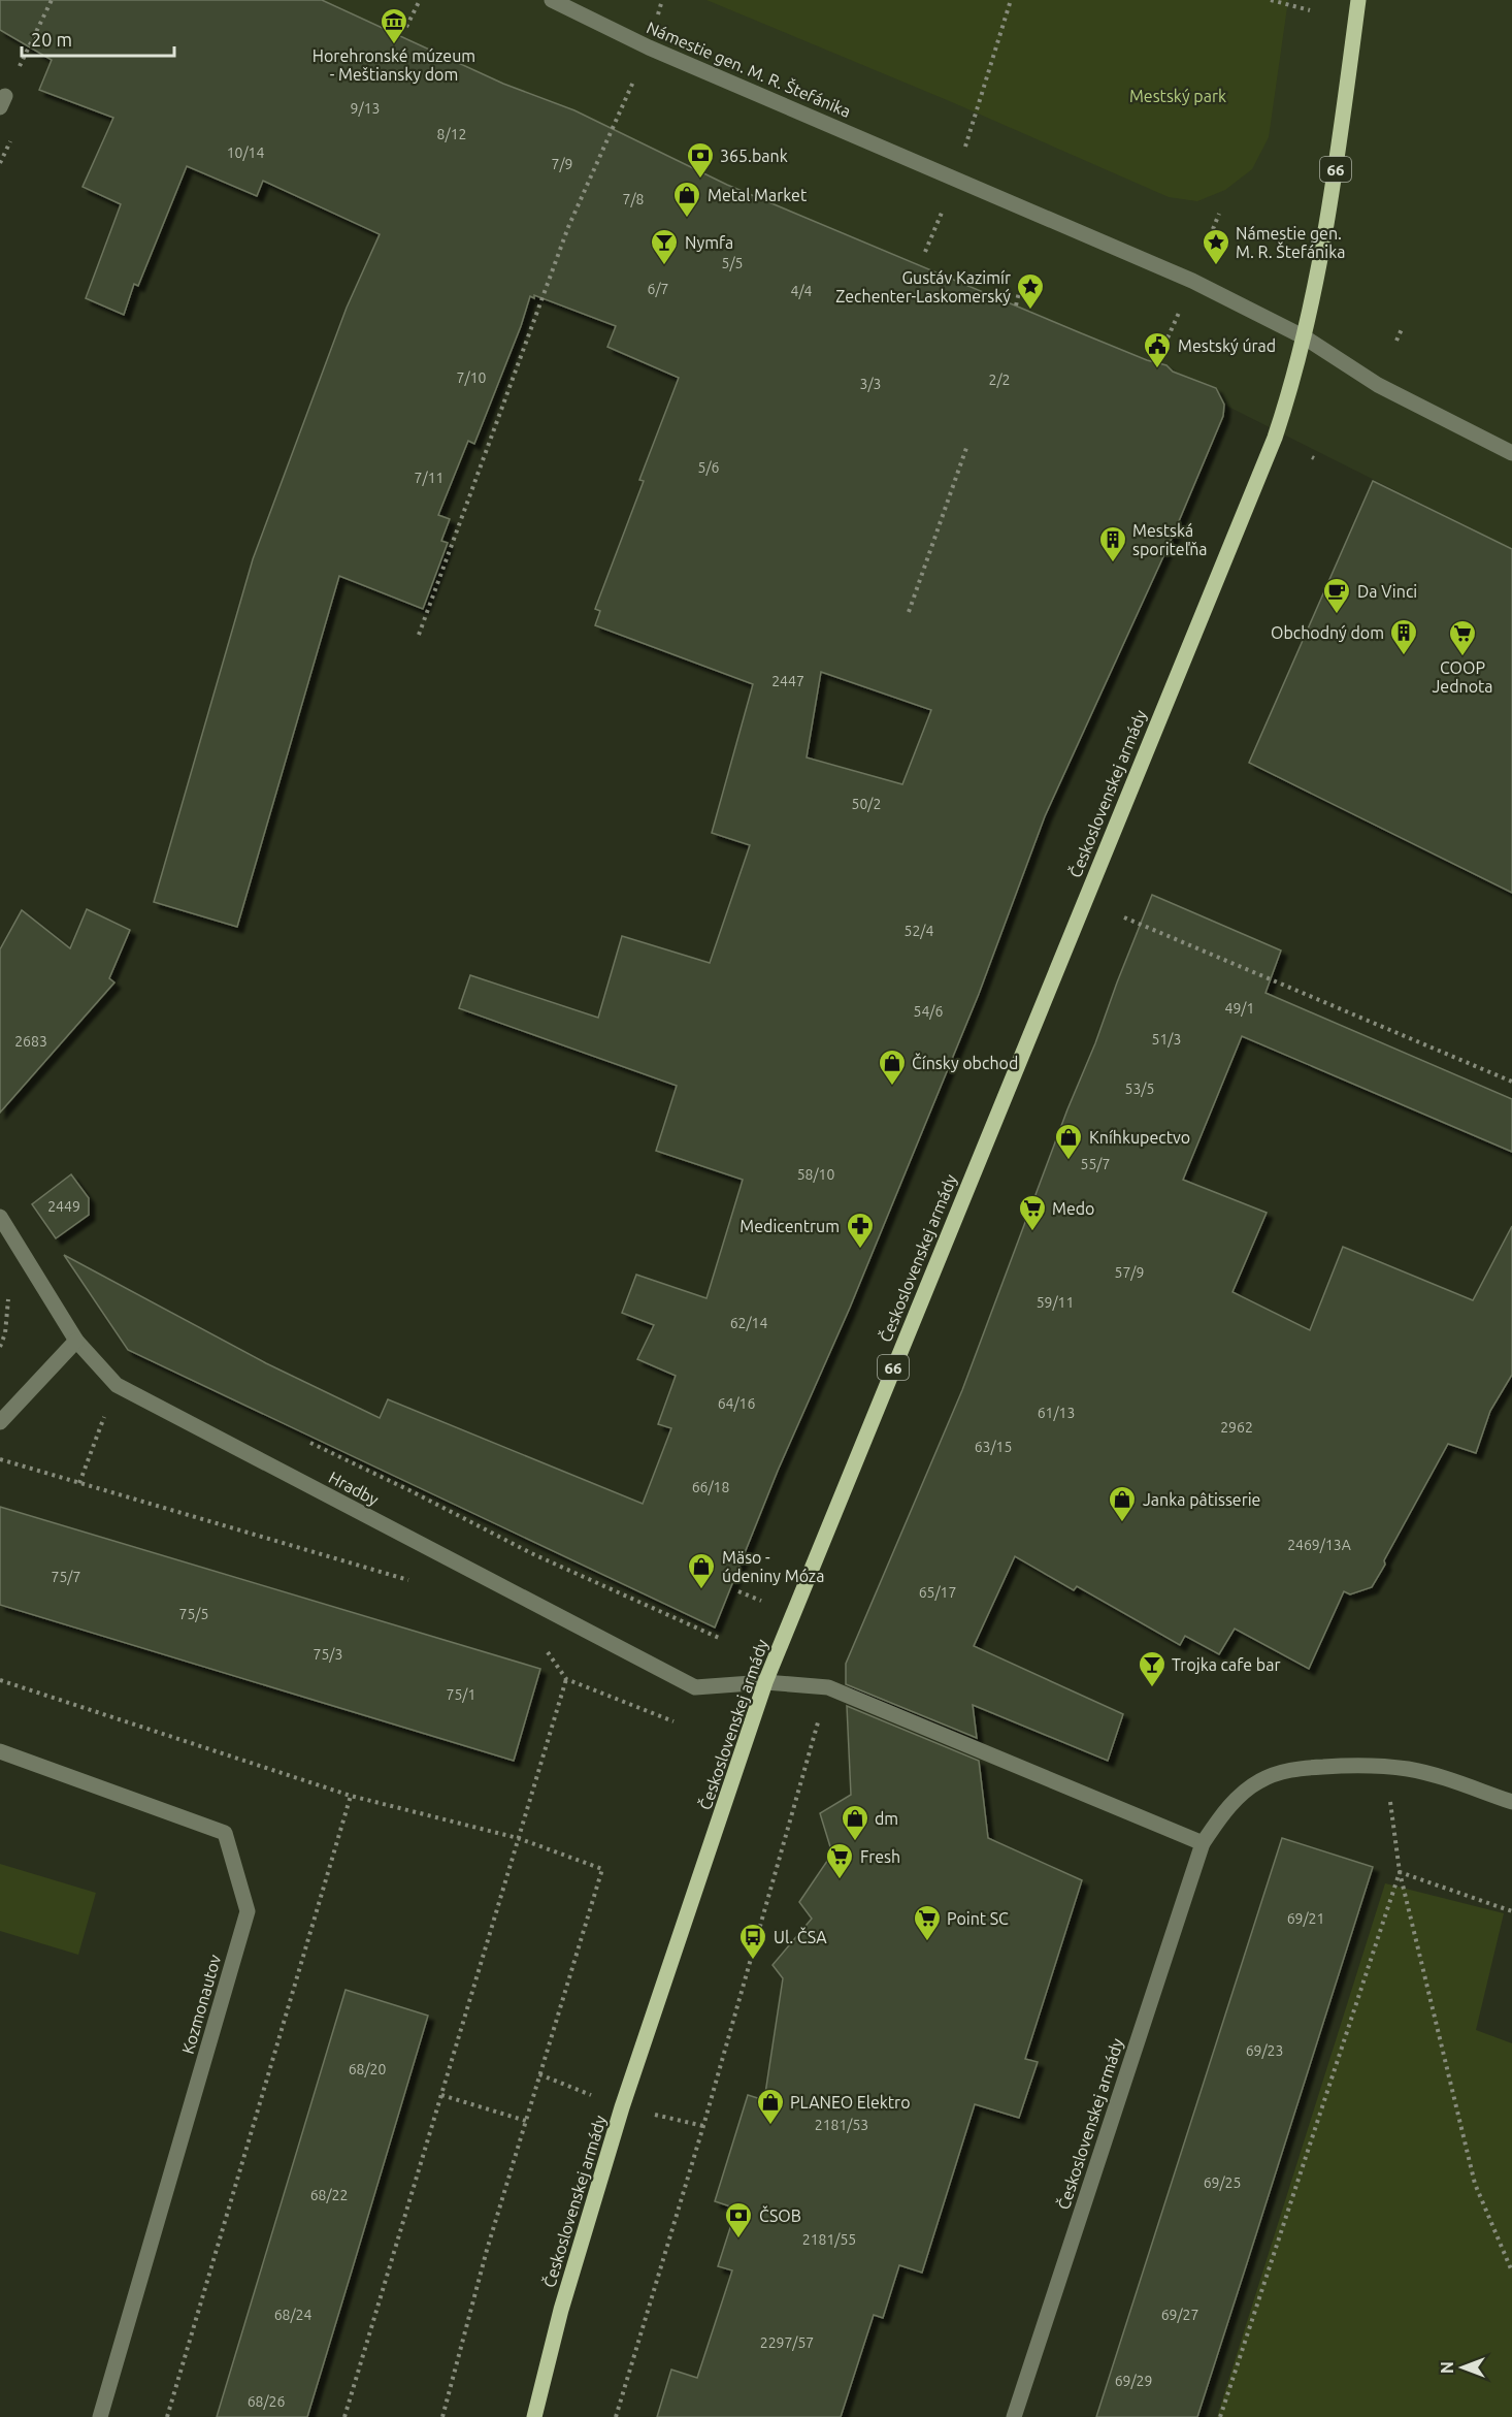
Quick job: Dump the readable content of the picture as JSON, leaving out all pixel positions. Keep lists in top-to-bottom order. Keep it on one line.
{"streets":{"main road":["66","Československej armády"],"street":["Námestie gen. M. R. Štefánika","Hradby","Kozmonautov"]},"crossings":[["Námestie gen. M. R. Štefánika","66"],["Námestie gen. M. R. Štefánika","Československej armády"],["66","Československej armády"],["Československej armády","Hradby"]],"parks":["Mestský park"],"places":{"museum":["Horehronské múzeum - Meštiansky dom"],"bank":["365.bank","ČSOB"],"shop":["Metal Market","Čínsky obchod","Kníhkupectvo","Janka pâtisserie","Mäso - údeniny Móza","dm","PLANEO Elektro"],"bar":["Nymfa","Trojka cafe bar"],"place":["Námestie gen. M. R. Štefánika","Gustáv Kazimír Zechenter-Laskomerský"],"public building":["Mestský úrad"],"building":["Mestská sporiteľňa","Obchodný dom"],"cafe":["Da Vinci"],"supermarket":["COOP Jednota","Medo","Fresh","Point SC"],"pharmacy":["Medicentrum"],"bus stop":["Ul. ČSA"]},"house_numbers":["9/13","8/12","10/14","7/9","7/8","5/5","6/7","4/4","7/10","2/2","3/3","5/6","7/11","2447","50/2","52/4","49/1","54/6","51/3","2683","53/5","55/7","58/10","2449","57/9","59/11","62/14","64/16","61/13","2962","63/15","66/18","2469/13A","75/7","65/17","75/5","75/3","75/1","69/21","69/23","68/20","2181/53","69/25","68/22","2181/55","68/24","69/27","2297/57","69/29","68/26"],"scale_bar":"20 m","north":"left"}
